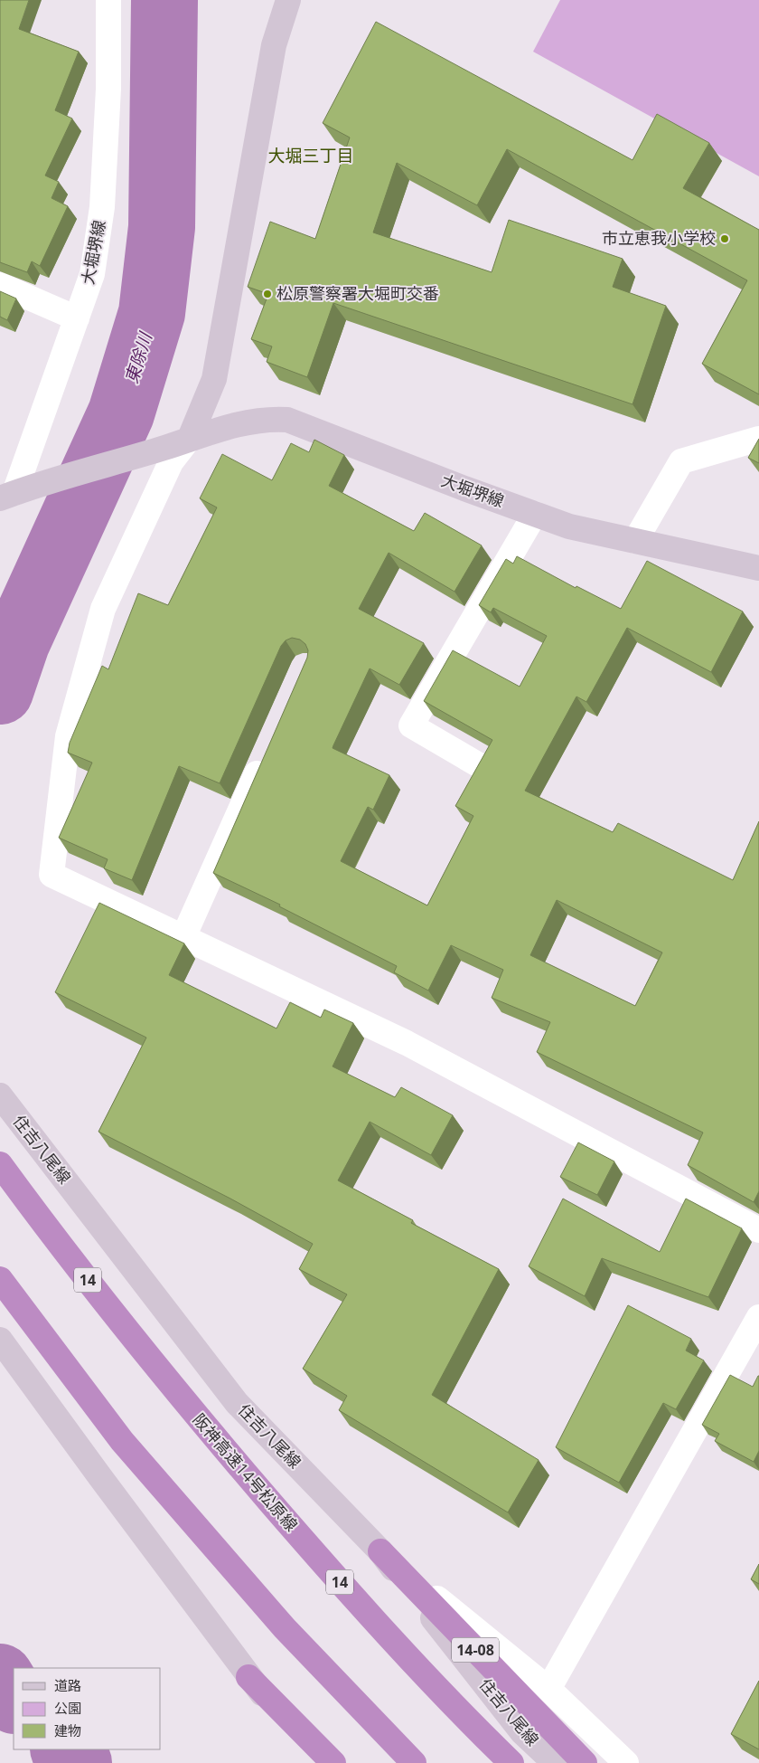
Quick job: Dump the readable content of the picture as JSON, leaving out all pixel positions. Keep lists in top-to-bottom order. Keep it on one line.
{"streets":{"highway":["14","阪神高速14号松原線","14-08"],"main road":["大堀堺線","住吉八尾線"]},"crossings":[["住吉八尾線","14-08"]],"districts":["大堀三丁目"],"water":["東除川"],"places":["市立恵我小学校","松原警察署大堀町交番"],"legend":["道路","公園","建物"]}
